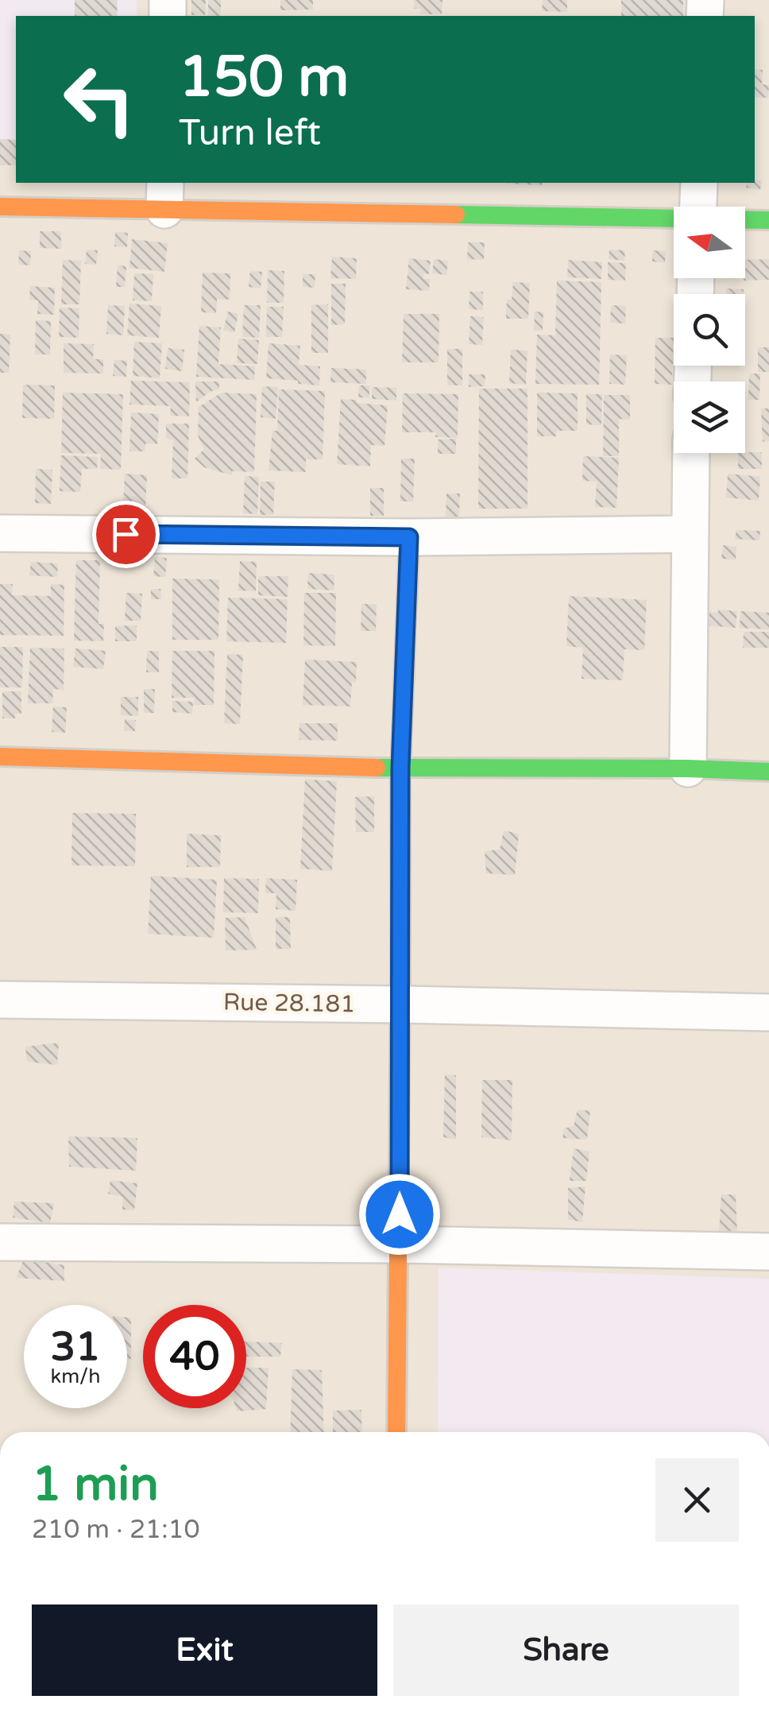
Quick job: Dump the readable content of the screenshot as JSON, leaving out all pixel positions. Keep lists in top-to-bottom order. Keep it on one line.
{"streets":{"street":["Rue 28.181"]},"north":"left","page":{"turn":["150 m","Turn left"],"speed":"31 km/h","limit":"40","heading":["1 min","210 m · 21:10"],"buttons":["Exit","Share"]}}
